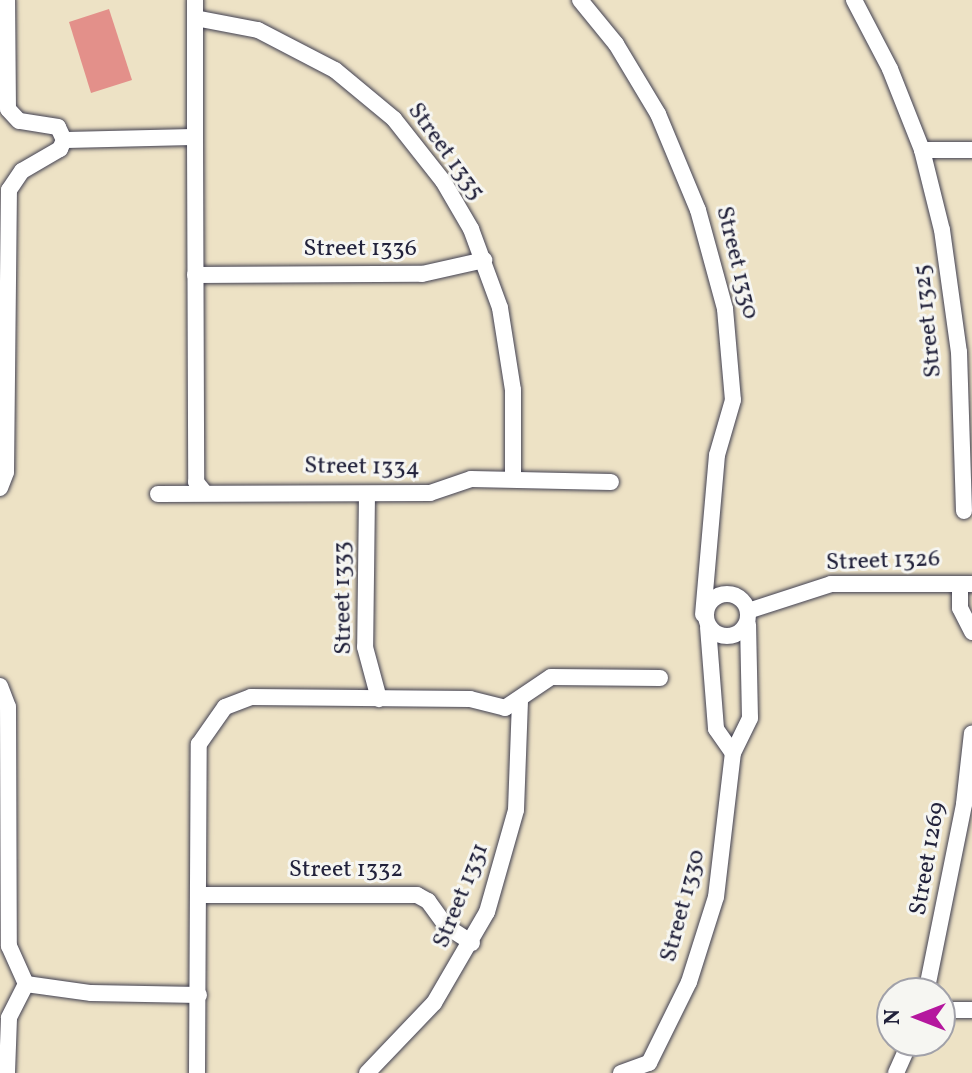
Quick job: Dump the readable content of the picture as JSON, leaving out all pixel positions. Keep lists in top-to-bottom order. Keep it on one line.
{"streets":{"street":["Street 1335","Street 1336","Street 1330","Street 1325","Street 1334","Street 1326","Street 1333","Street 1269","Street 1332","Street 1331"]},"crossings":[["Street 1335","Street 1336"],["Street 1335","Street 1334"],["Street 1330","Street 1326"],["Street 1334","Street 1333"],["Street 1332","Street 1331"]],"north":"left"}
